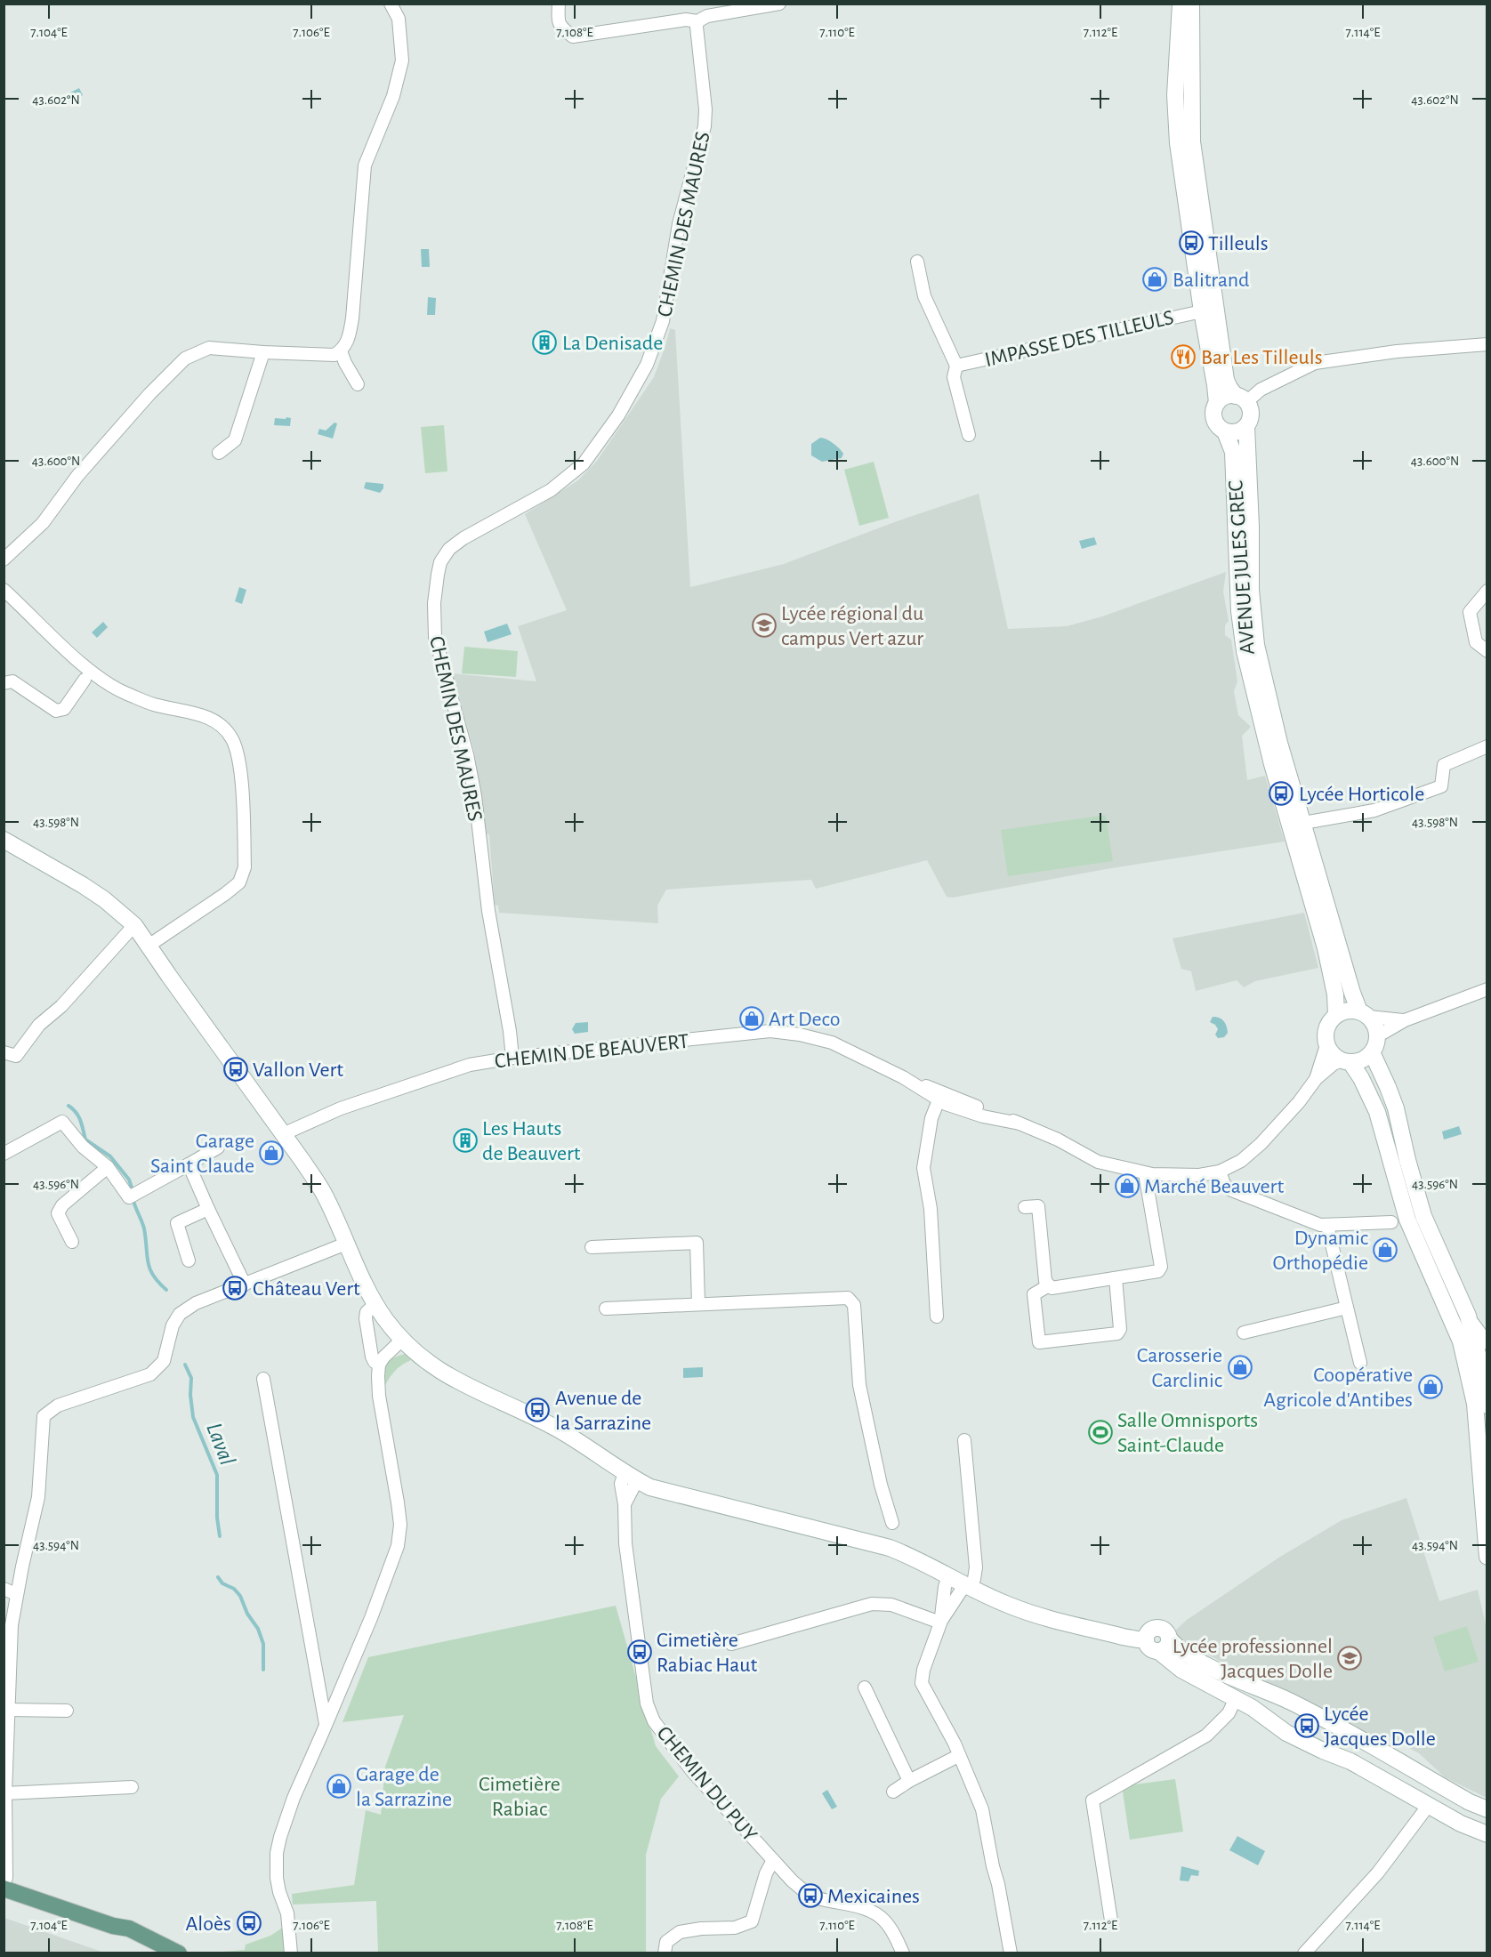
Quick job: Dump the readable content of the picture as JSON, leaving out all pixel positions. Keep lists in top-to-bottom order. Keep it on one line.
{"streets":{"street":["CHEMIN DES MAURES","IMPASSE DES TILLEULS","AVENUE JULES GREC","CHEMIN DE BEAUVERT","CHEMIN DU PUY"]},"crossings":[["CHEMIN DES MAURES","CHEMIN DE BEAUVERT"],["AVENUE JULES GREC","CHEMIN DE BEAUVERT"]],"water":["Laval"],"parks":["Cimetière Rabiac"],"places":{"bus stop":["Tilleuls","Lycée Horticole","Vallon Vert","Château Vert","Avenue de la Sarrazine","Cimetière Rabiac Haut","Lycée Jacques Dolle","Mexicaines","Aloès"],"shop":["Balitrand","Art Deco","Garage Saint Claude","Marché Beauvert","Dynamic Orthopédie","Carosserie Carclinic","Coopérative Agricole d'Antibes","Garage de la Sarrazine"],"building":["La Denisade","Les Hauts de Beauvert"],"restaurant":["Bar Les Tilleuls"],"school or university":["Lycée régional du campus Vert azur","Lycée professionnel Jacques Dolle"],"sports":["Salle Omnisports Saint-Claude"]},"coordinates":["7.104°E","7.106°E","7.108°E","7.110°E","7.112°E","7.114°E","43.602°N","43.600°N","43.598°N","43.596°N","43.594°N"]}
